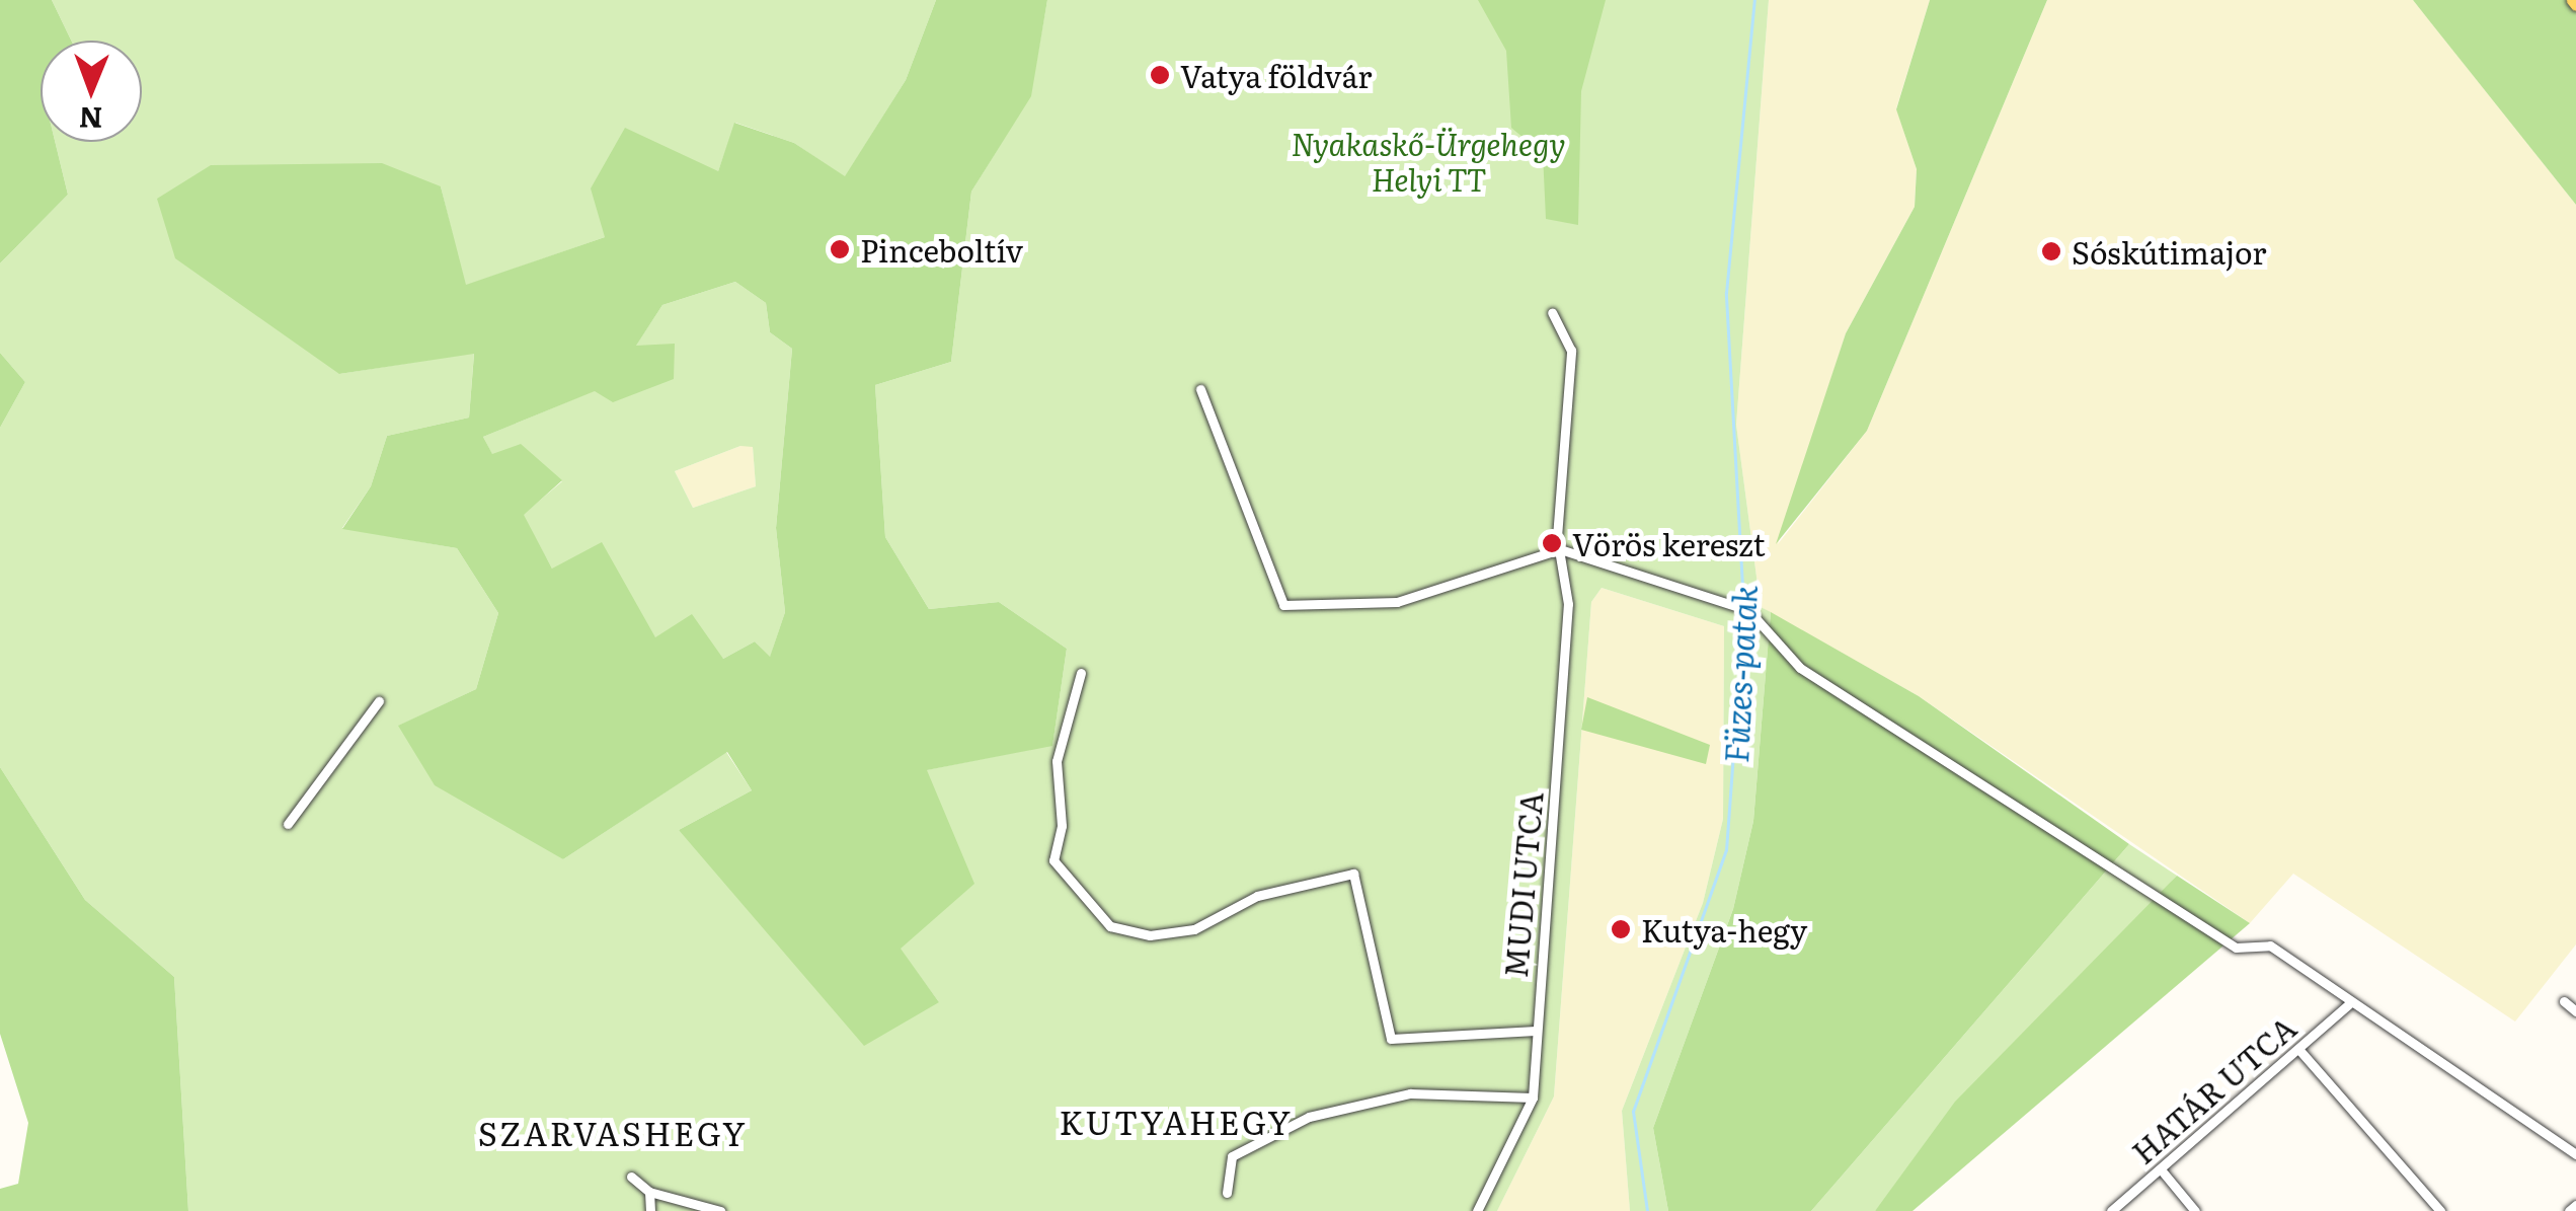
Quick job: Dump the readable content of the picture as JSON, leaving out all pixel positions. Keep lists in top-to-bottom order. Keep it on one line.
{"streets":{"street":["MUDI UTCA","HATÁR UTCA"]},"districts":["KUTYAHEGY","SZARVASHEGY"],"water":["Füzes-patak"],"parks":["Nyakaskő-Ürgehegy Helyi TT"],"places":["Vatya földvár","Pinceboltív","Sóskútimajor","Vörös kereszt","Kutya-hegy"],"north":"bottom"}
